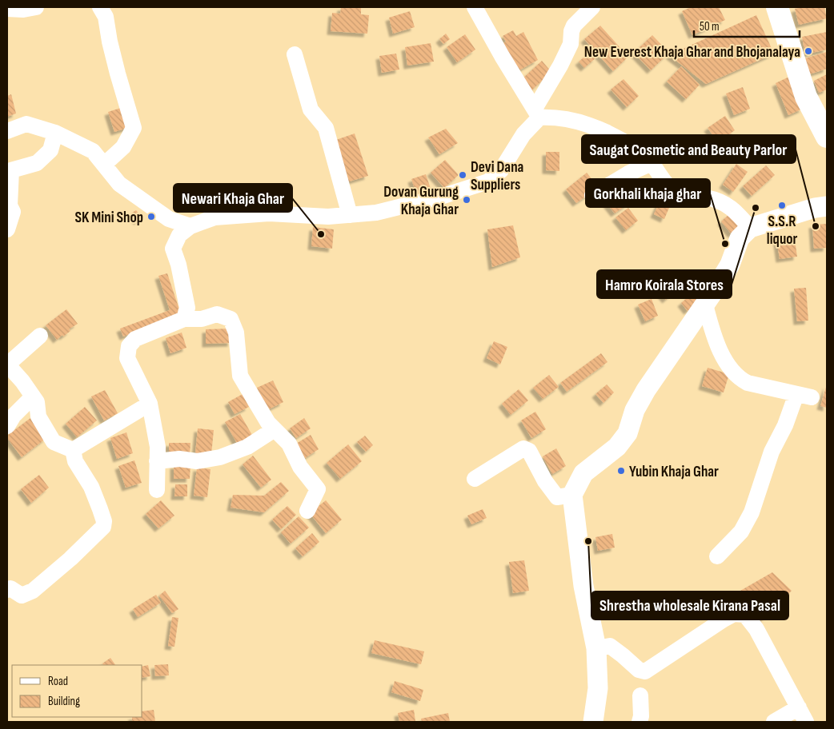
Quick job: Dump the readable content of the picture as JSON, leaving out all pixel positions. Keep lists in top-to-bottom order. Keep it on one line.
{"places":["New Everest Khaja Ghar and Bhojanalaya","Devi Dana Suppliers","Dovan Gurung Khaja Ghar","S.S.R liquor","Hamro Koirala Stores","SK Mini Shop","Saugat Cosmetic and Beauty Parlor","Newari Khaja Ghar","Gorkhali khaja ghar","Yubin Khaja Ghar","Shrestha wholesale Kirana Pasal"],"legend":["Road","Building"],"scale_bar":"50 m"}
